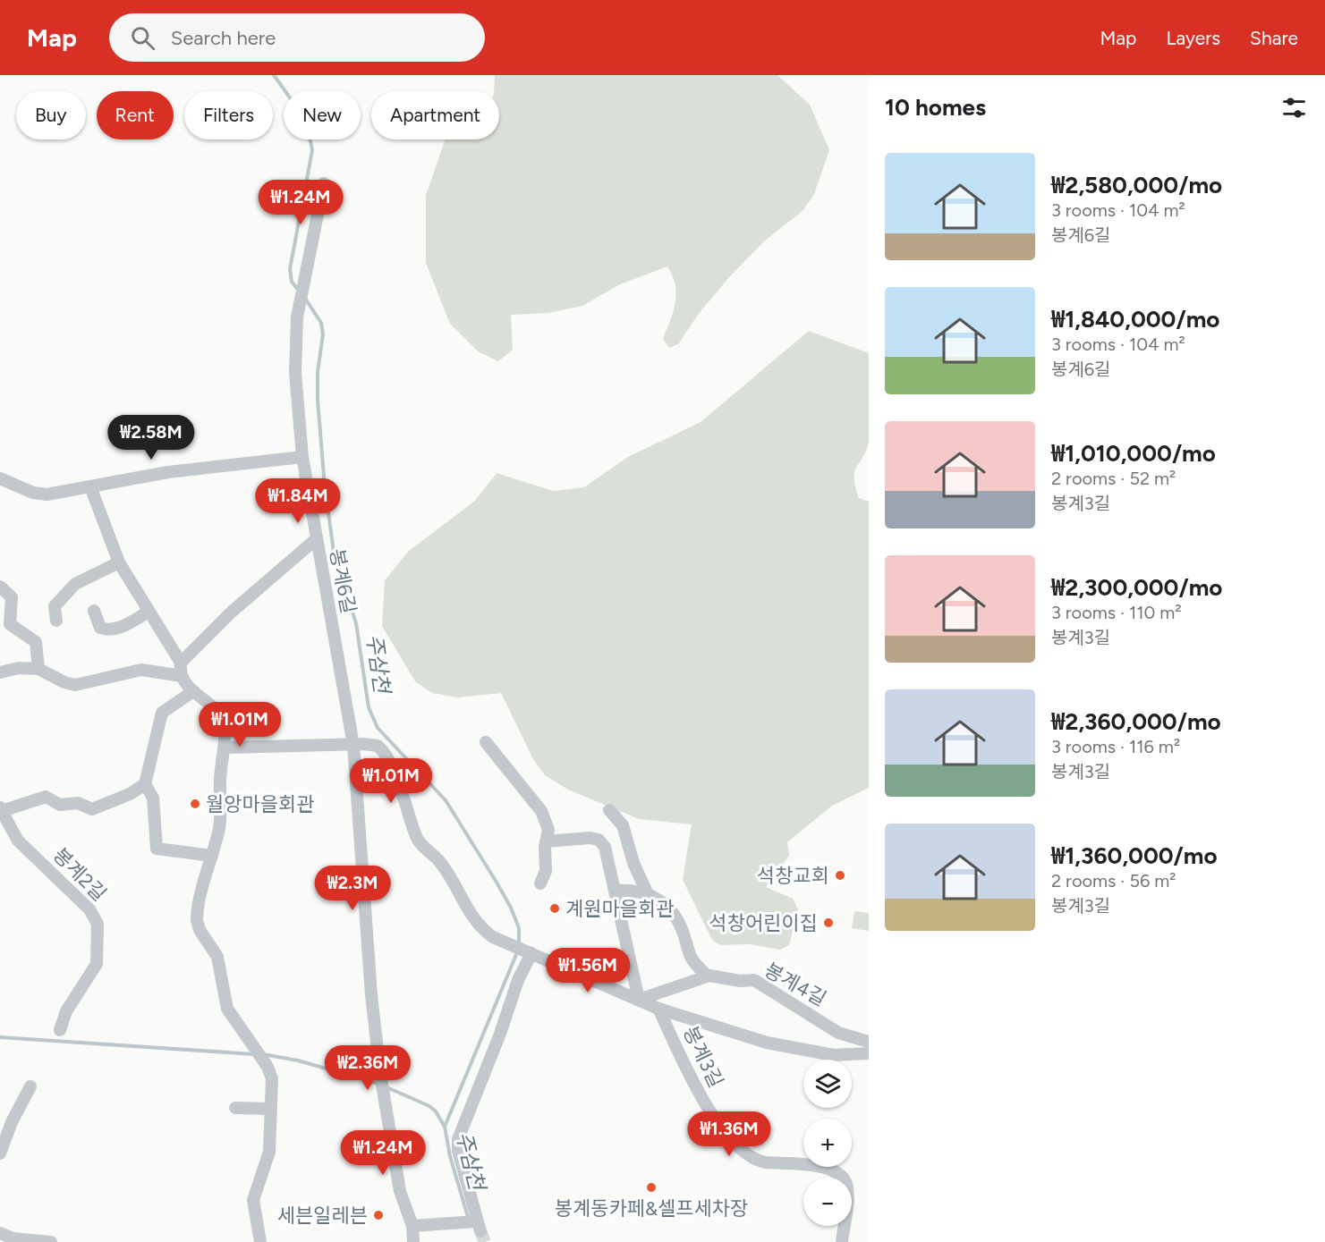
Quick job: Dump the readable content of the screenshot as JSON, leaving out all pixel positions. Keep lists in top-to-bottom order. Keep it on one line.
{"streets":{"street":["봉계6길","봉계2길","봉계4길","봉계3길"]},"water":["주삼천"],"places":["월앙마을회관","석창교회","계원마을회관","석창어린이집","봉계동카페&셀프세차장","세븐일레븐"],"page":{"header":"Map","search":"Search here","nav":["Map","Layers","Share"],"heading":"10 homes","chip":["Buy","Rent","Filters","New","Apartment"],"list":[{"name":"₩2,580,000/mo","note":"3 rooms · 104 m² · 봉계6길"},{"name":"₩1,840,000/mo","note":"3 rooms · 104 m² · 봉계6길"},{"name":"₩1,010,000/mo","note":"2 rooms · 52 m² · 봉계3길"},{"name":"₩2,300,000/mo","note":"3 rooms · 110 m² · 봉계3길"},{"name":"₩2,360,000/mo","note":"3 rooms · 116 m² · 봉계3길"},{"name":"₩1,360,000/mo","note":"2 rooms · 56 m² · 봉계3길"}],"price":["₩1.24M","₩2.58M","₩1.84M","₩1.01M","₩1.01M","₩2.3M","₩1.56M","₩2.36M","₩1.36M","₩1.24M"],"map_buttons":["+","−"]}}
